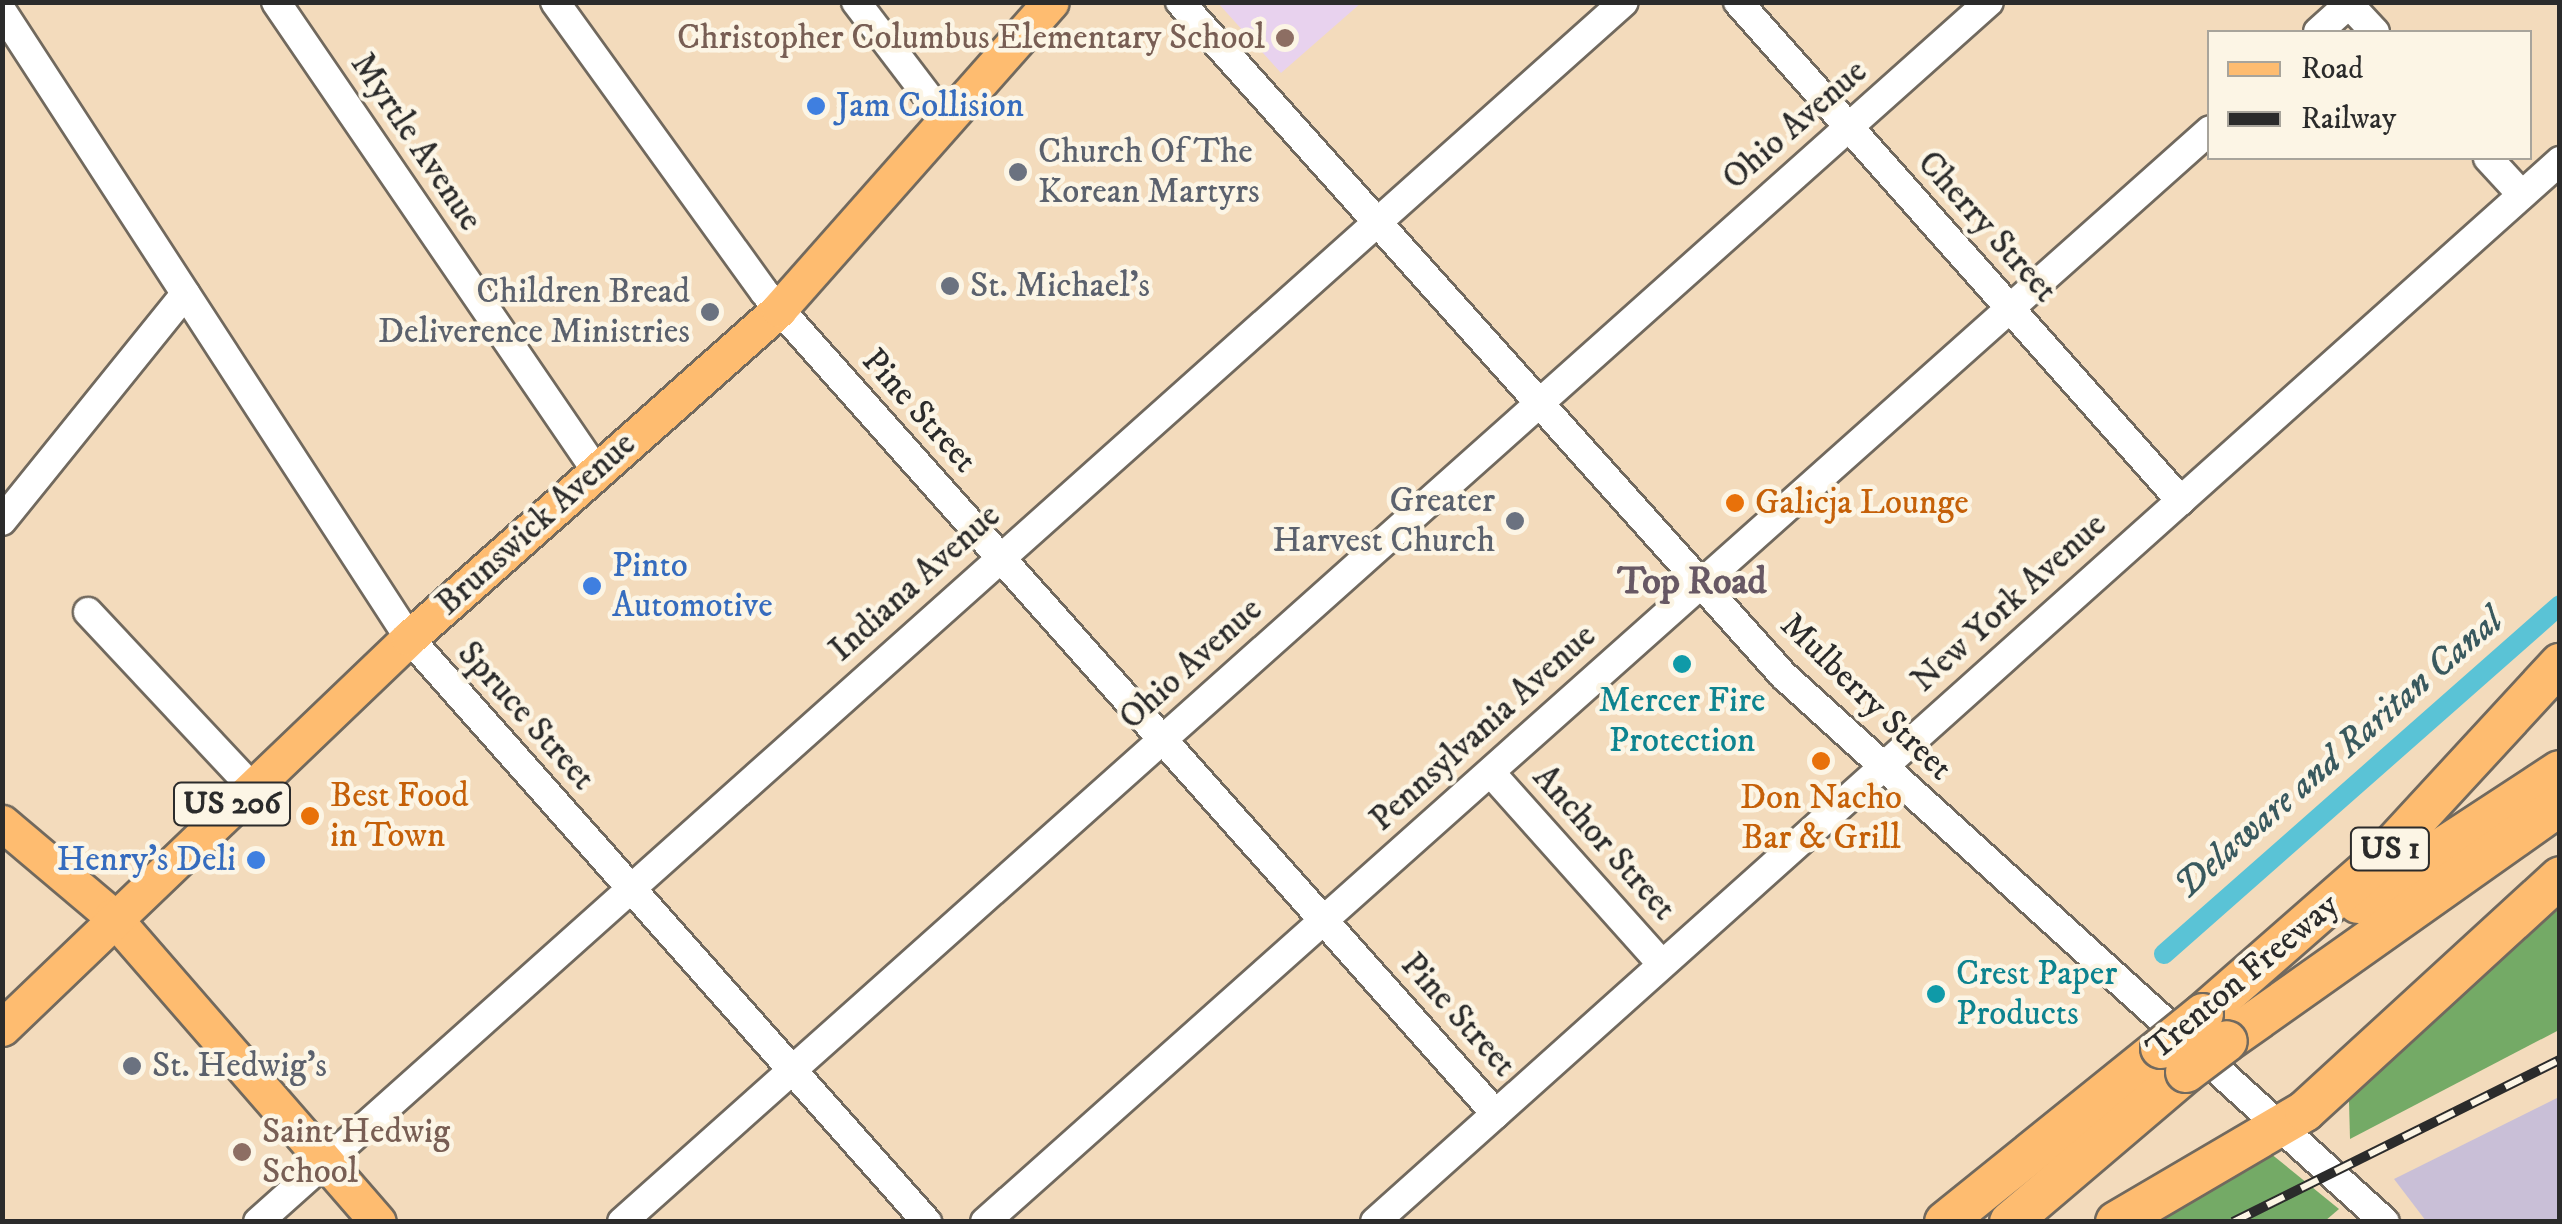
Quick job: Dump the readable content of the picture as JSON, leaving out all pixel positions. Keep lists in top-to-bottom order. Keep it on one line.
{"streets":{"highway":["US 1","Trenton Freeway"],"main road":["Brunswick Avenue","US 206"],"street":["Ohio Avenue","Myrtle Avenue","Cherry Street","Pine Street","Indiana Avenue","New York Avenue","Mulberry Street","Spruce Street","Pennsylvania Avenue","Anchor Street"]},"crossings":[["Ohio Avenue","Cherry Street"],["Ohio Avenue","Pine Street"],["Ohio Avenue","Mulberry Street"],["Ohio Avenue","Spruce Street"],["Myrtle Avenue","Brunswick Avenue"],["Cherry Street","New York Avenue"],["Cherry Street","Pennsylvania Avenue"],["Pine Street","Brunswick Avenue"],["Pine Street","Indiana Avenue"],["Pine Street","New York Avenue"],["Pine Street","Pennsylvania Avenue"],["Brunswick Avenue","Spruce Street"],["Indiana Avenue","Mulberry Street"],["Indiana Avenue","Spruce Street"],["New York Avenue","Mulberry Street"],["New York Avenue","Anchor Street"],["Mulberry Street","Pennsylvania Avenue"],["Pennsylvania Avenue","Anchor Street"]],"districts":["Top Road"],"water":["Delaware and Raritan Canal"],"places":["Christopher Columbus Elementary School","Jam Collision","Church Of The Korean Martyrs","St. Michael's","Children Bread Deliverence Ministries","Galicja Lounge","Greater Harvest Church","Pinto Automotive","Mercer Fire Protection","Don Nacho Bar & Grill","Best Food in Town","Henry's Deli","Crest Paper Products","St. Hedwig's","Saint Hedwig School"],"legend":["Road","Railway"]}
